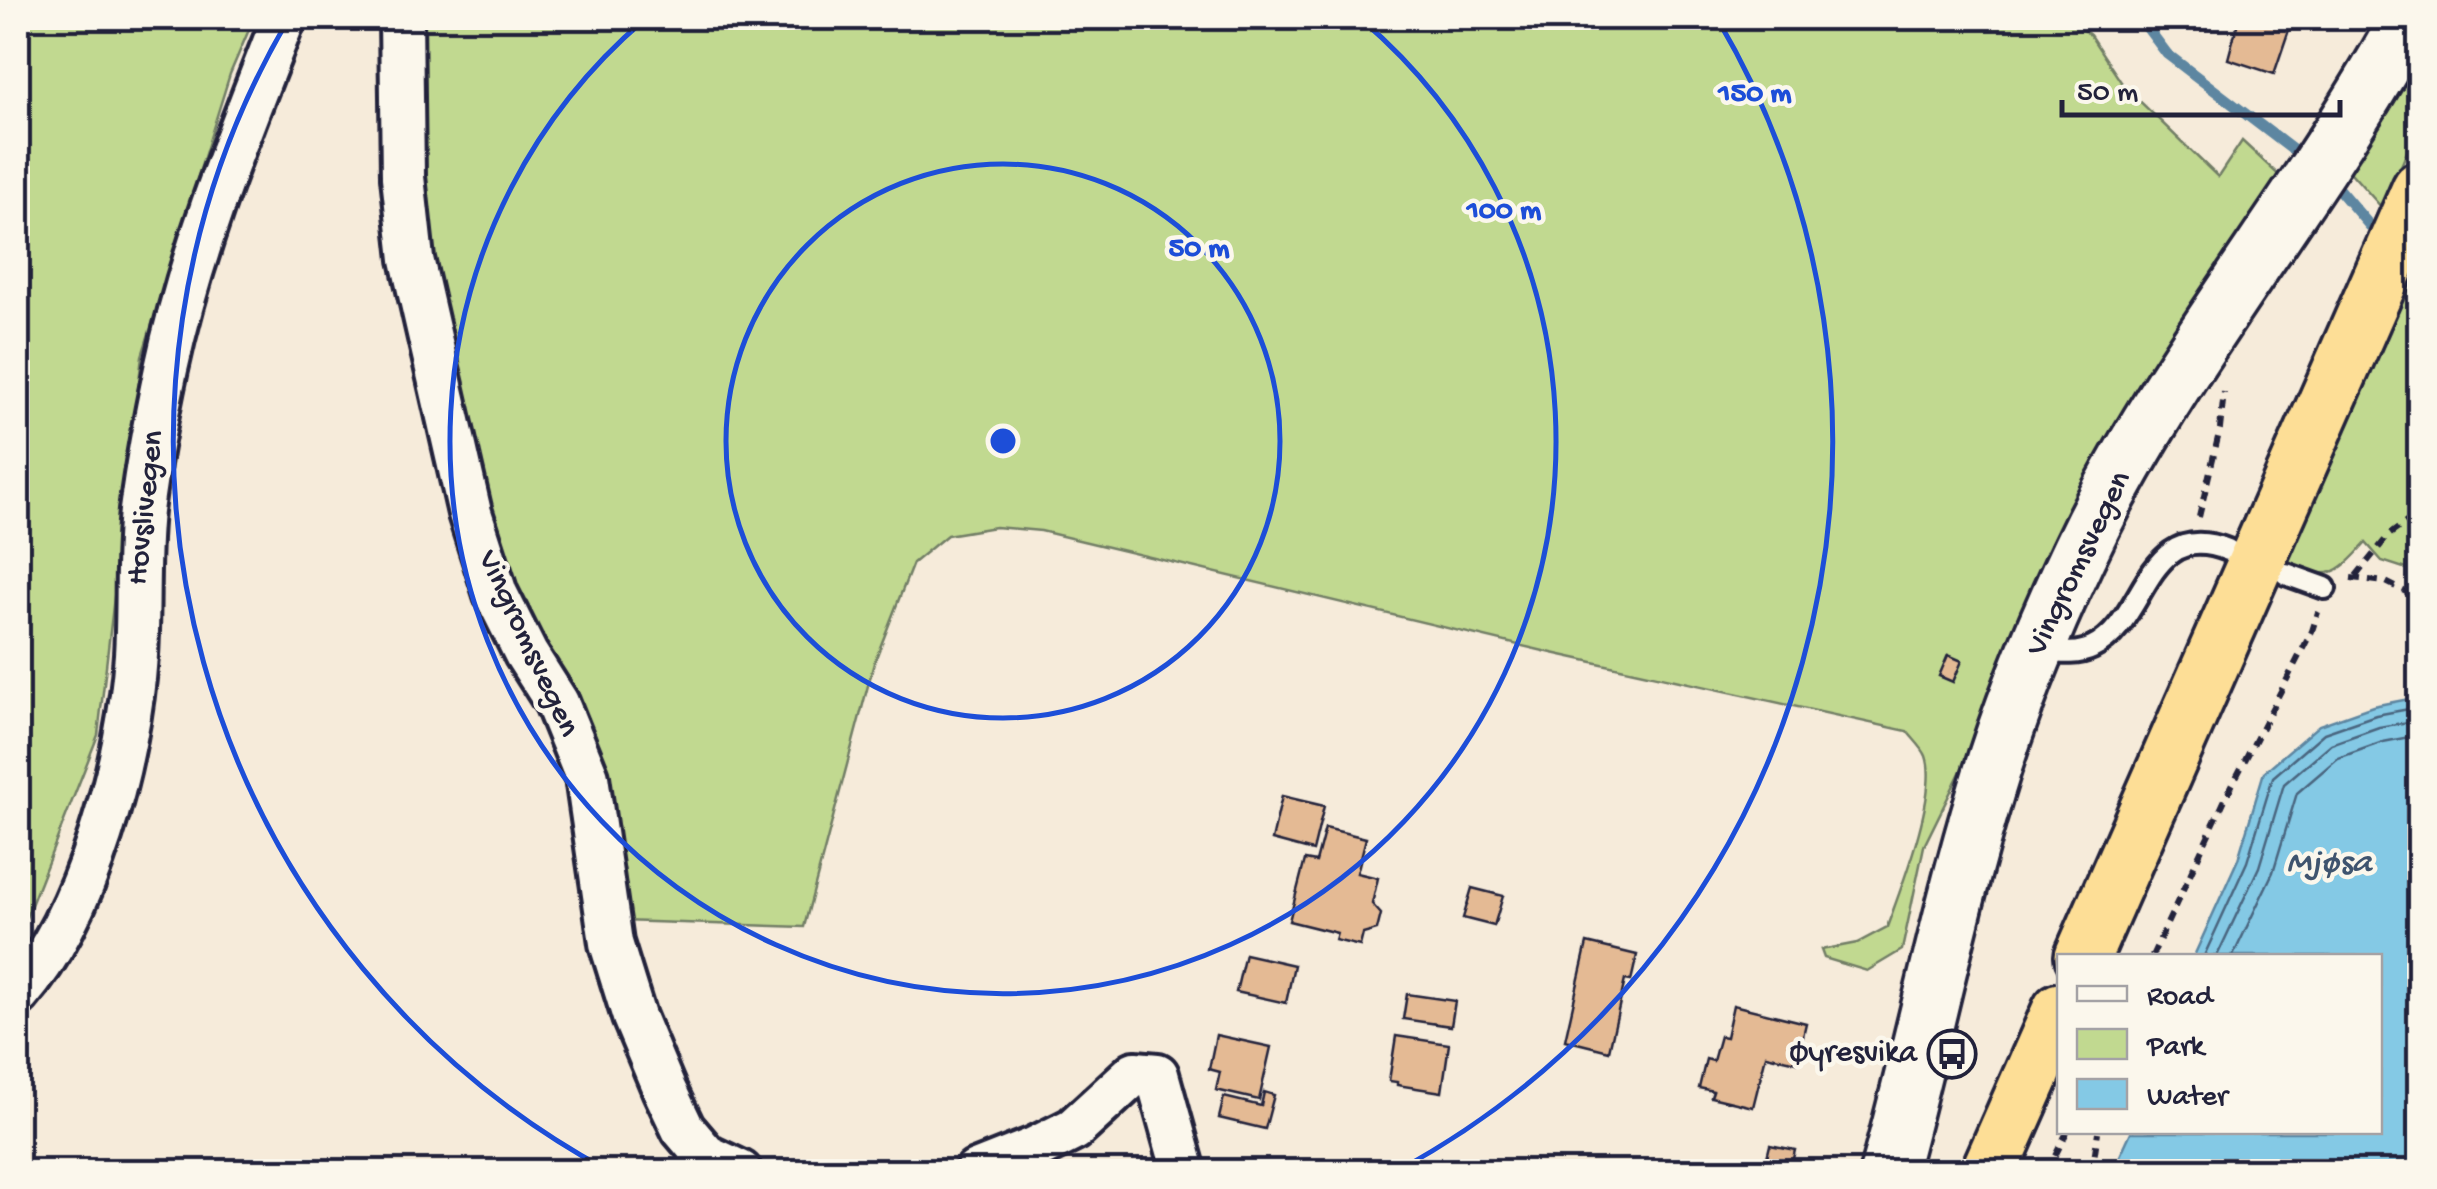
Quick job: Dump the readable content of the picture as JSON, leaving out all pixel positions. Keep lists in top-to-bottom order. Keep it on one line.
{"streets":{"main road":["Vingromsvegen"],"street":["Hovslivegen"]},"water":["Mjøsa"],"places":{"bus stop":["Øyresvika"]},"legend":["Road","Park","Water"],"scale_bar":"50 m","rings":["150 m","100 m","50 m"]}
